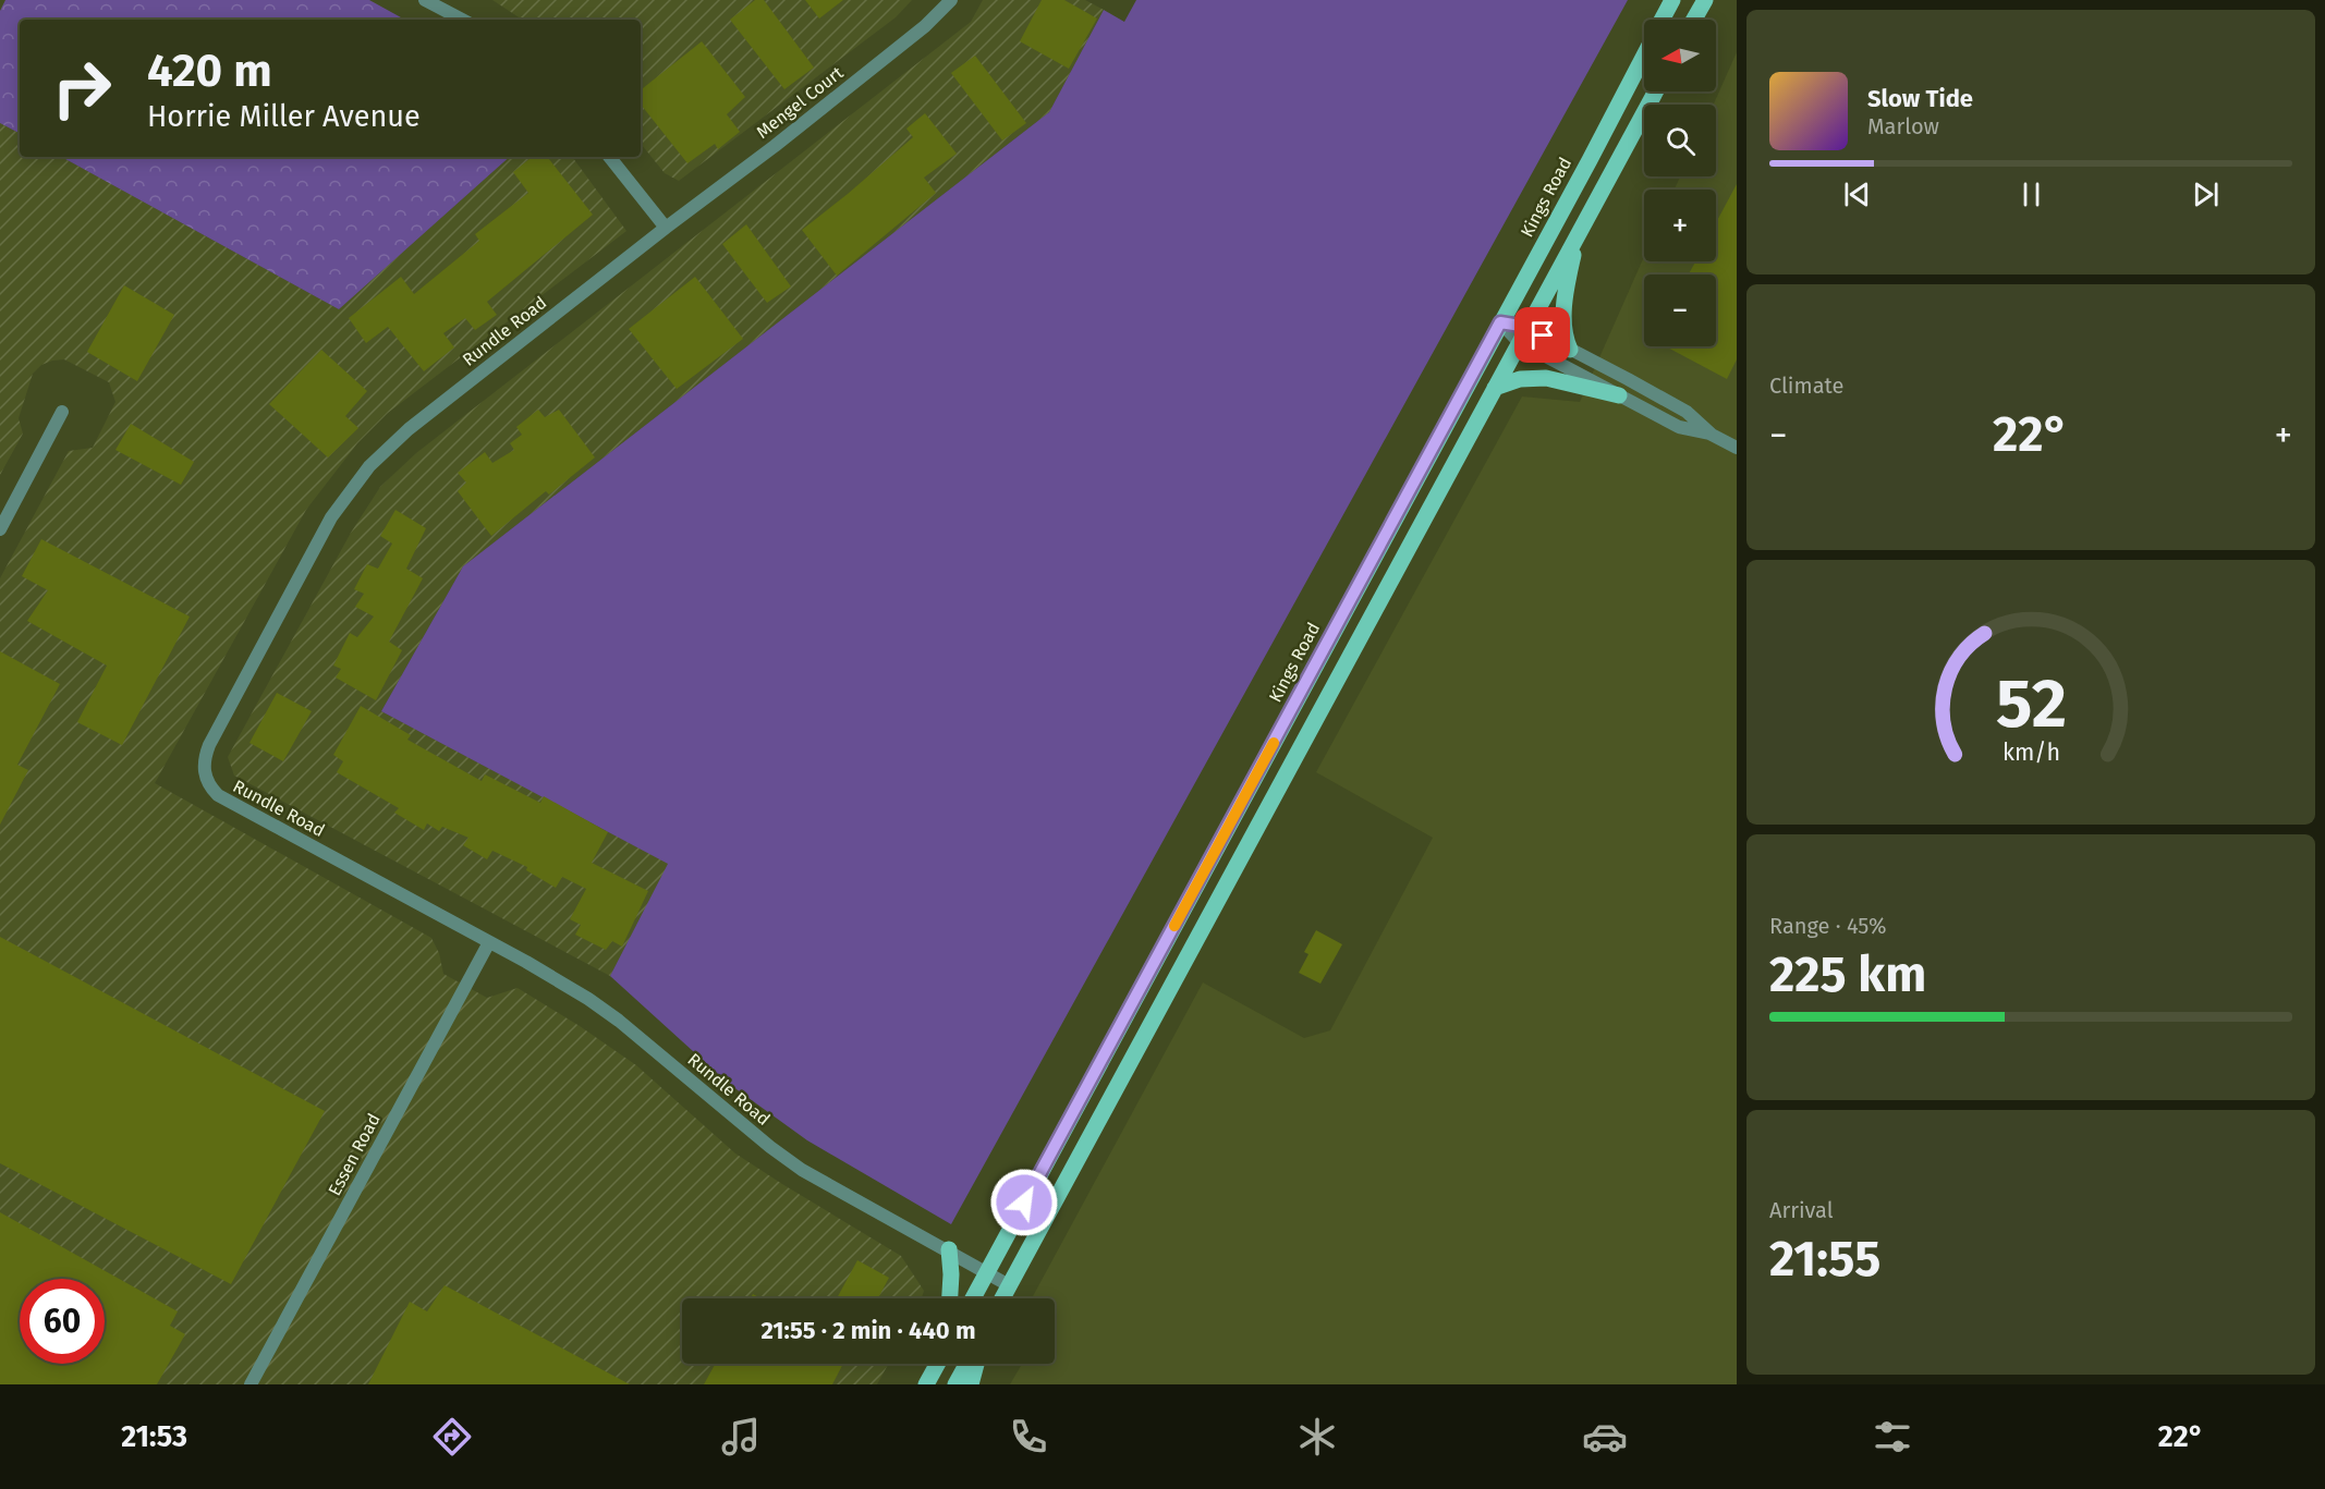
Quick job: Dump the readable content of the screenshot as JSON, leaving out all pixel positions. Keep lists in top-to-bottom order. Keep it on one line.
{"streets":{"main road":["Kings Road"],"street":["Mengel Court","Rundle Road","Essen Road"]},"crossings":[["Mengel Court","Rundle Road"],["Kings Road","Rundle Road"],["Rundle Road","Essen Road"]],"north":"left","page":{"map_buttons":["+","−"],"turn":["420 m","Horrie Miller Avenue"],"song":["Slow Tide","Marlow"],"tile":["Climate",["Range · 45%","225 km"],["Arrival","21:55"]],"heat":["−","22°","+"],"limit":"60","trip":"21:55 · 2 min · 440 m","tabs":["21:53","22°"],"gauge":["52","km/h"]}}
